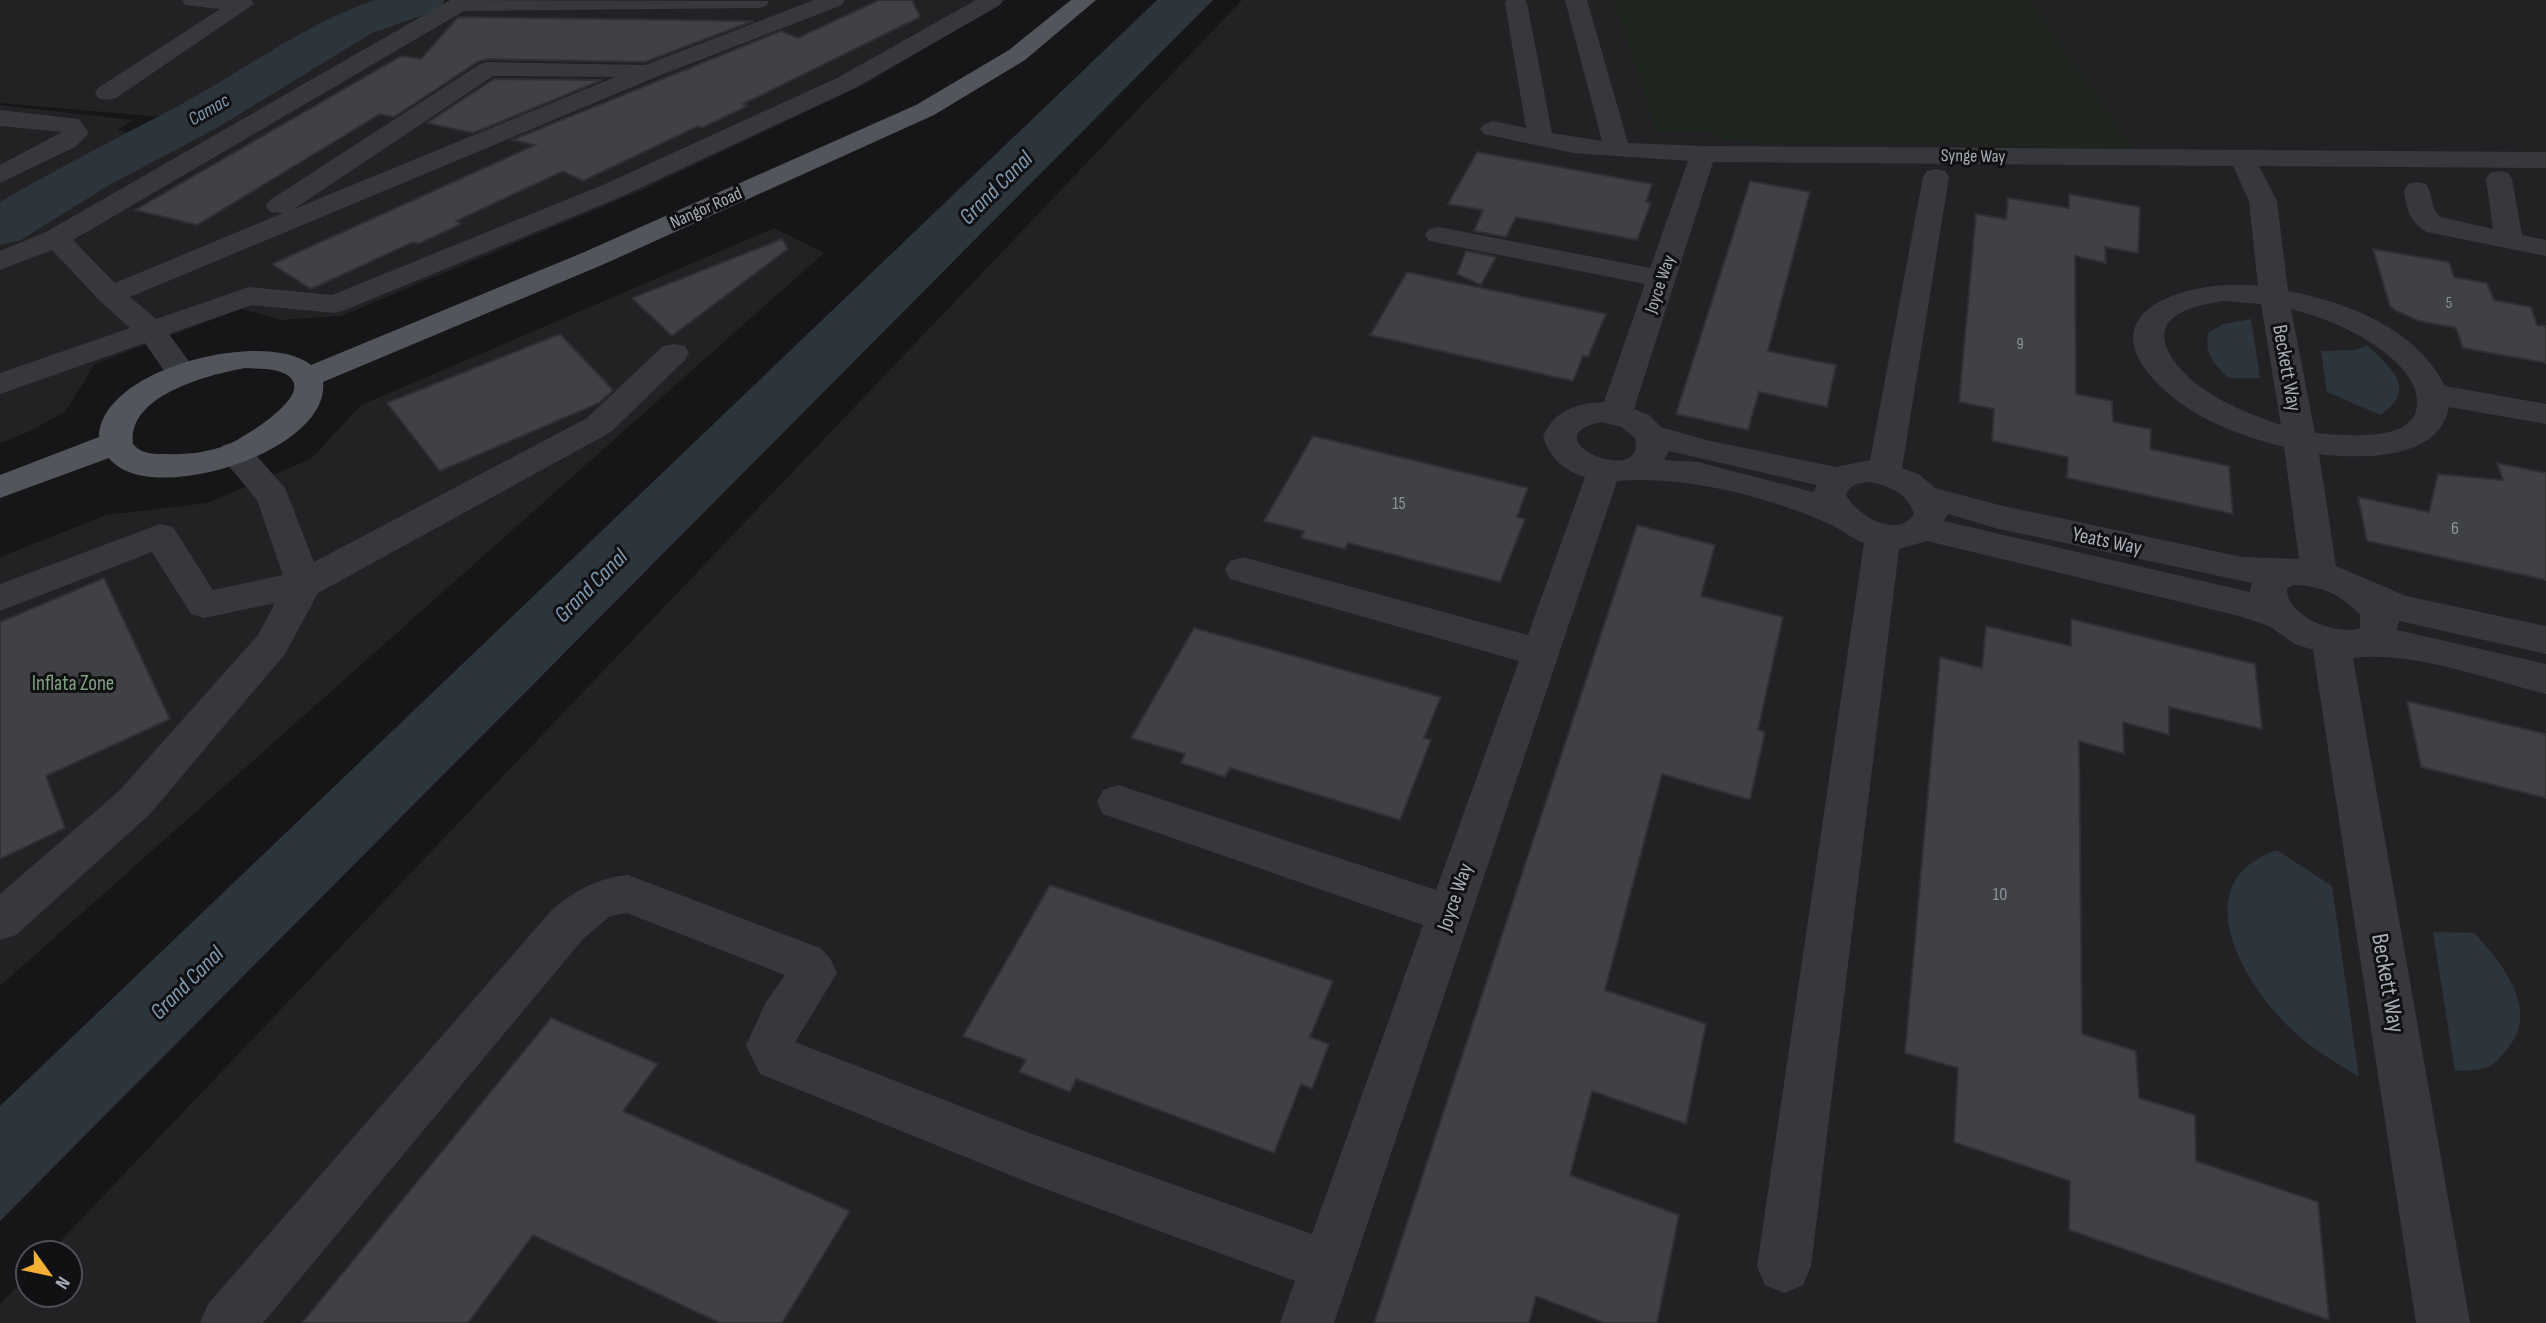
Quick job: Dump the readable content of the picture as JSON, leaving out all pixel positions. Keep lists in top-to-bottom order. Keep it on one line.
{"streets":{"main road":["Nangor Road"],"street":["Synge Way","Joyce Way","Beckett Way","Yeats Way"]},"crossings":[["Synge Way","Joyce Way"],["Synge Way","Beckett Way"],["Beckett Way","Yeats Way"]],"water":["Camac","Grand Canal"],"parks":["Inflata Zone"],"house_numbers":["5","9","15","6","10"],"north":"bottom right"}
